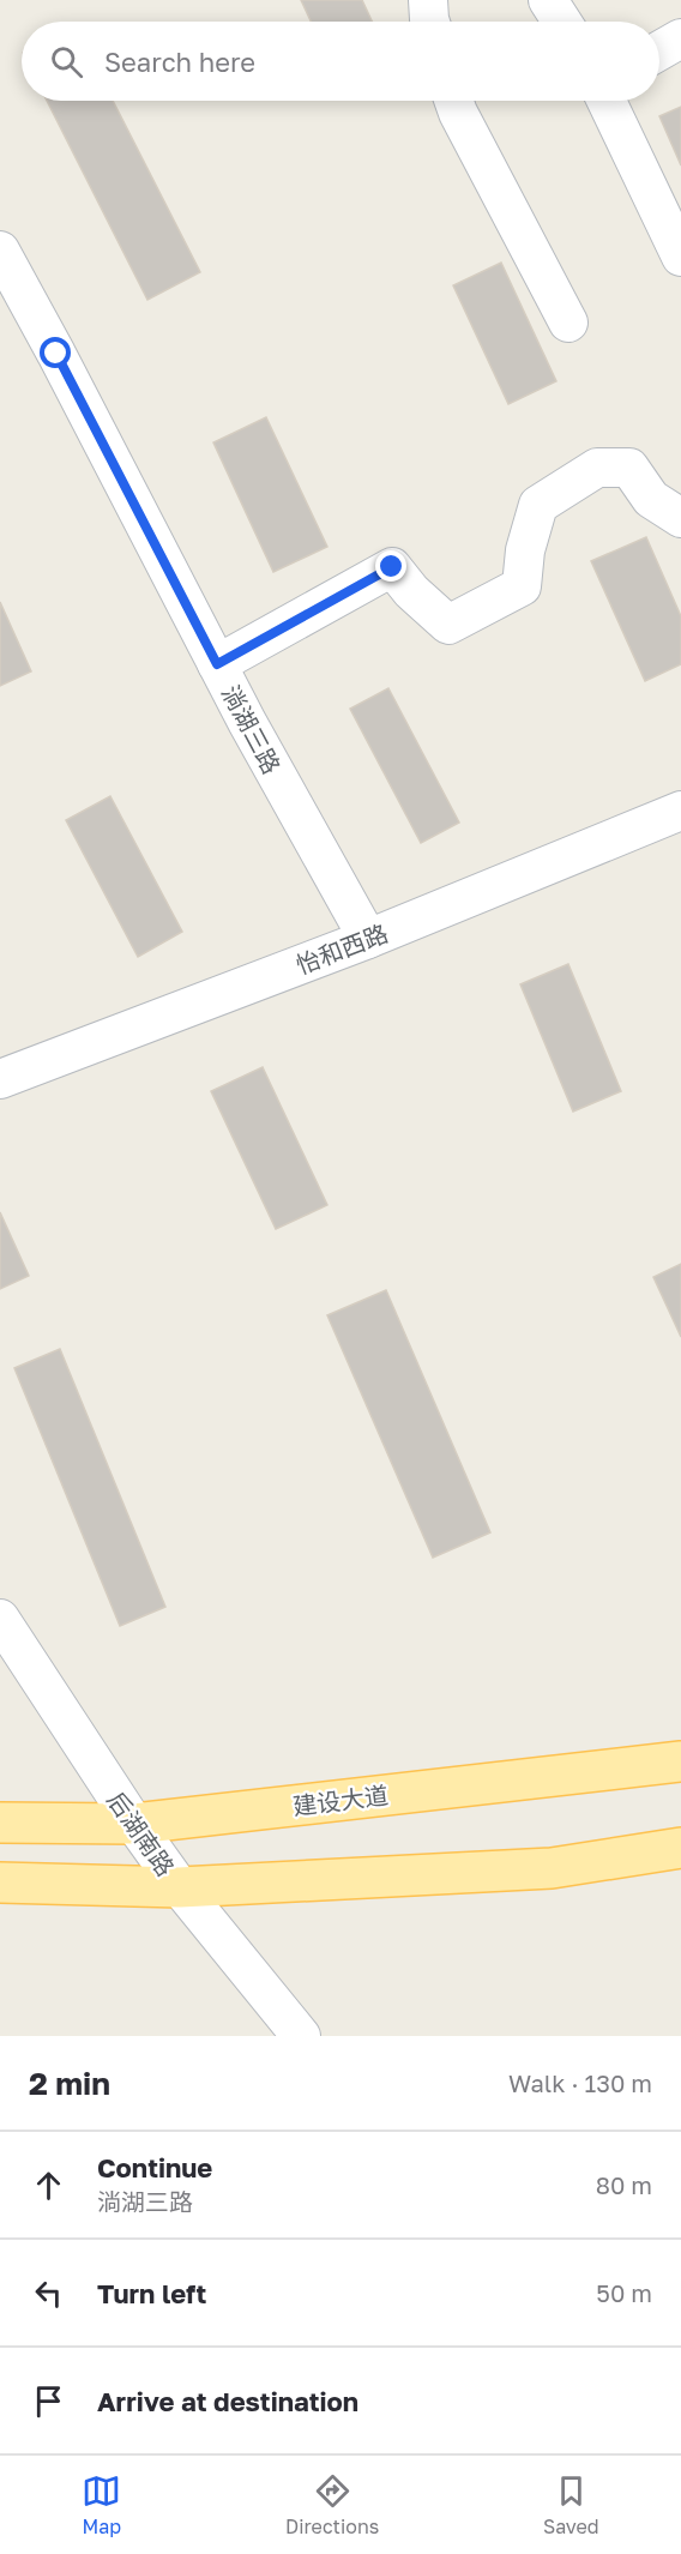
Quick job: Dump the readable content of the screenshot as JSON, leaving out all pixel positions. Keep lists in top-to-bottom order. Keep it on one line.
{"streets":{"main road":["建设大道"],"street":["淌湖三路","怡和西路","后湖南路"]},"crossings":[["淌湖三路","怡和西路"],["建设大道","后湖南路"]],"page":{"search":"Search here","heading":["2 min","Walk · 130 m"],"list":[["Continue","淌湖三路","80 m"],["Turn left","50 m"],"Arrive at destination"],"nav":["Map","Directions","Saved"]}}
